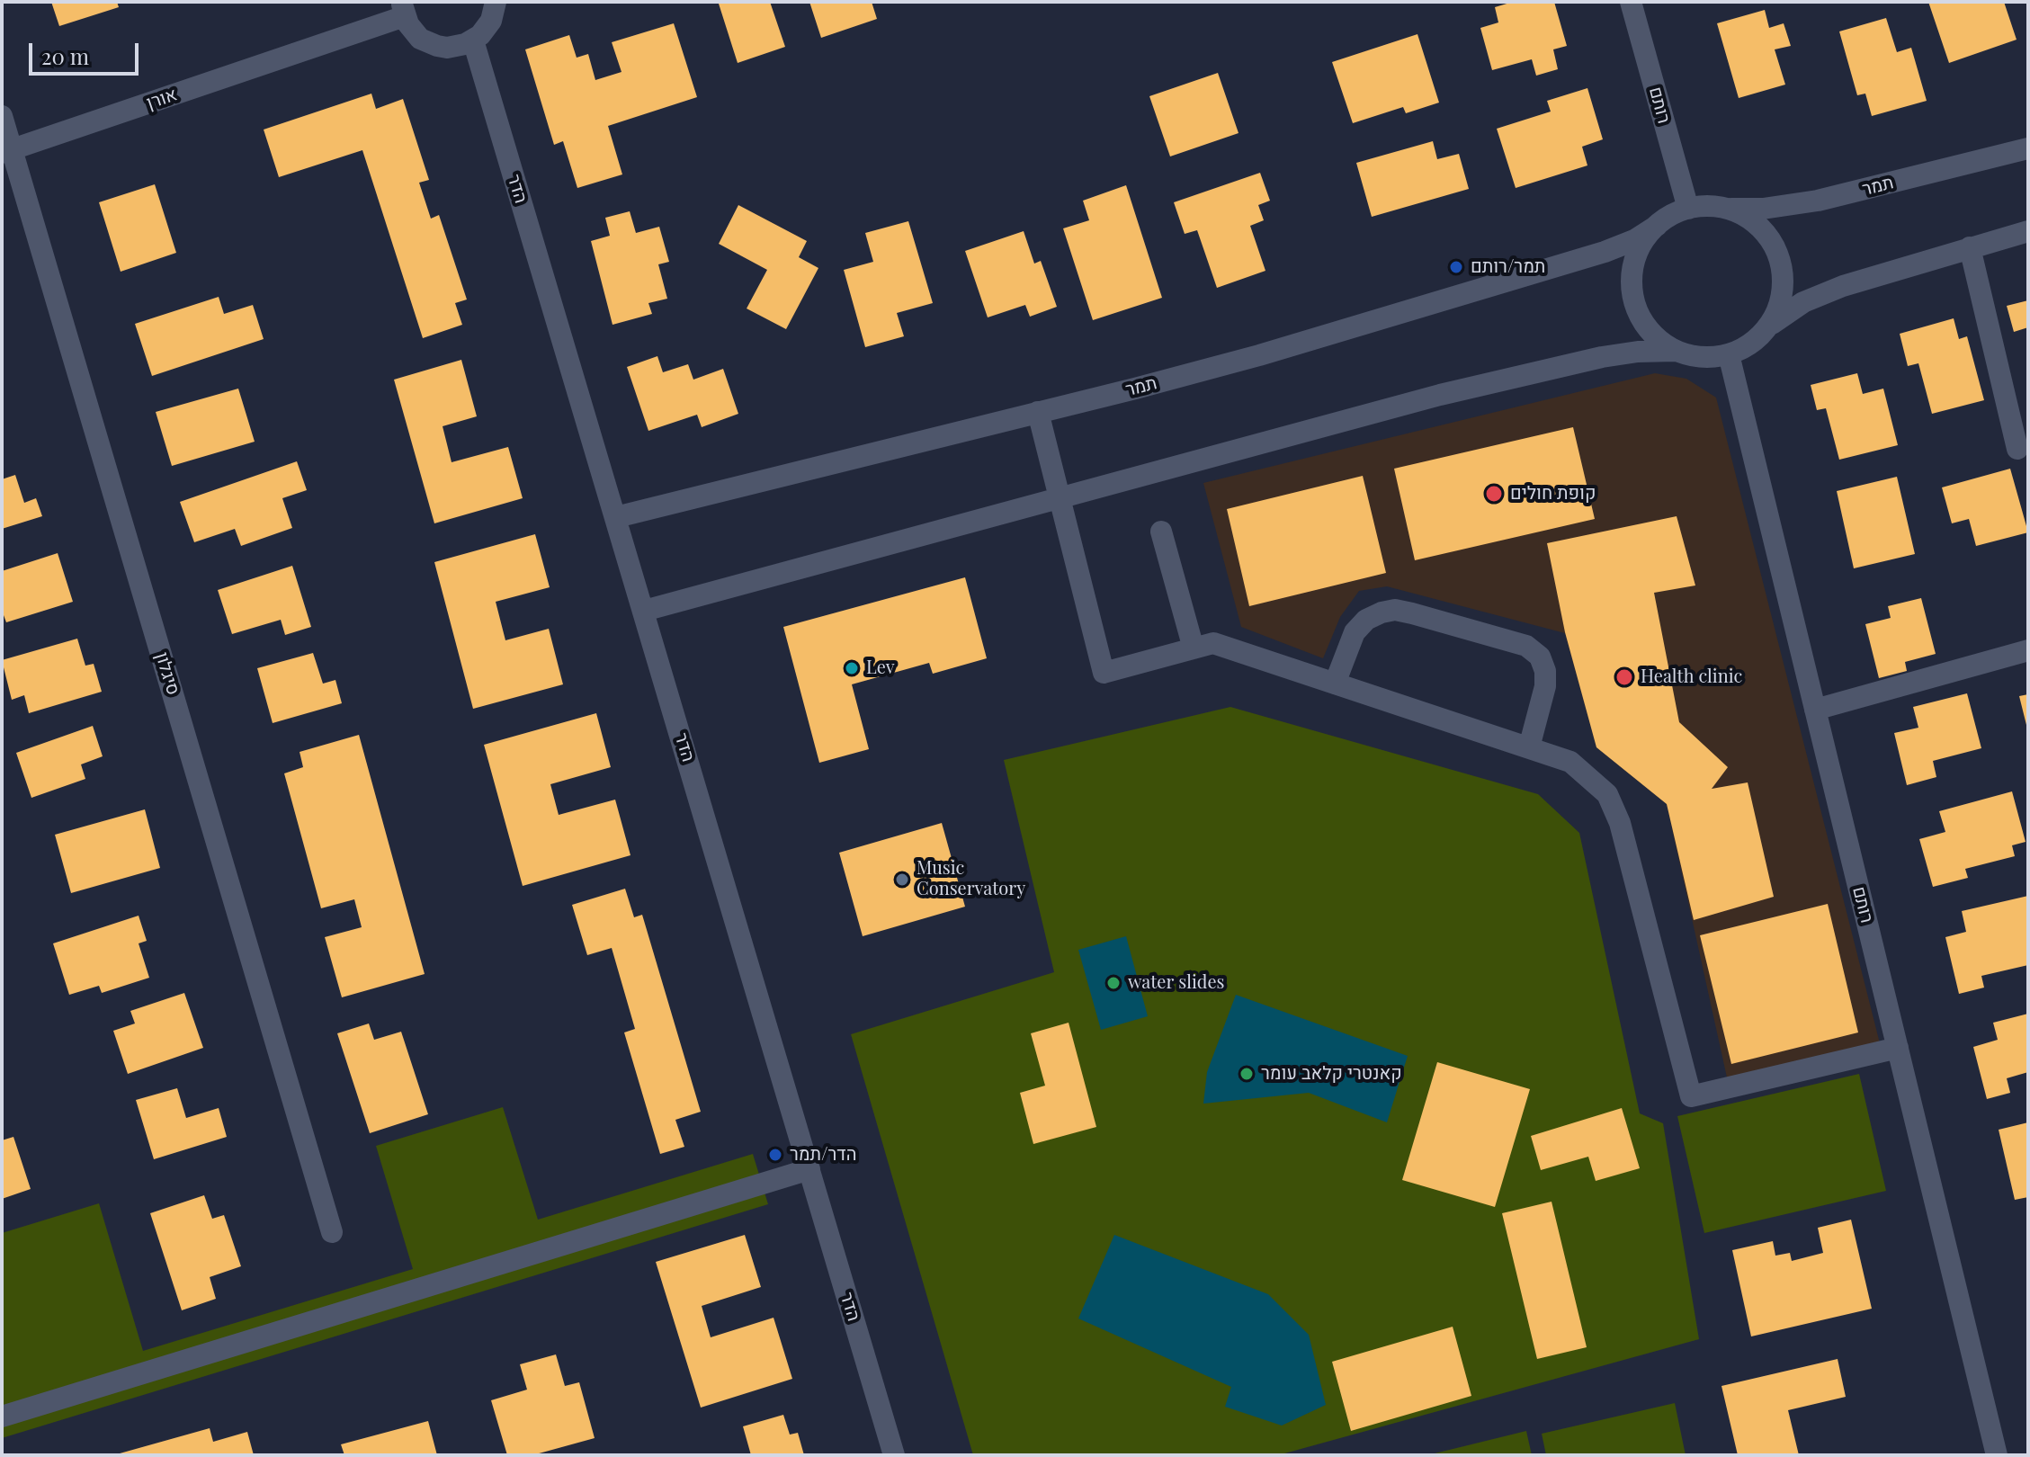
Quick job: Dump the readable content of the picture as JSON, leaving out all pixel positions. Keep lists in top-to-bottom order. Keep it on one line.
{"streets":{"street":["אורן","רותם","תמר","הדר","סיגלון"]},"crossings":[["אורן","סיגלון"],["רותם","תמר"],["תמר","הדר"]],"places":["תמר/רותם","קופת חולים","Lev","Health clinic","Music Conservatory","water slides","קאנטרי קלאב עומר","הדר/תמר"],"scale_bar":"20 m"}
